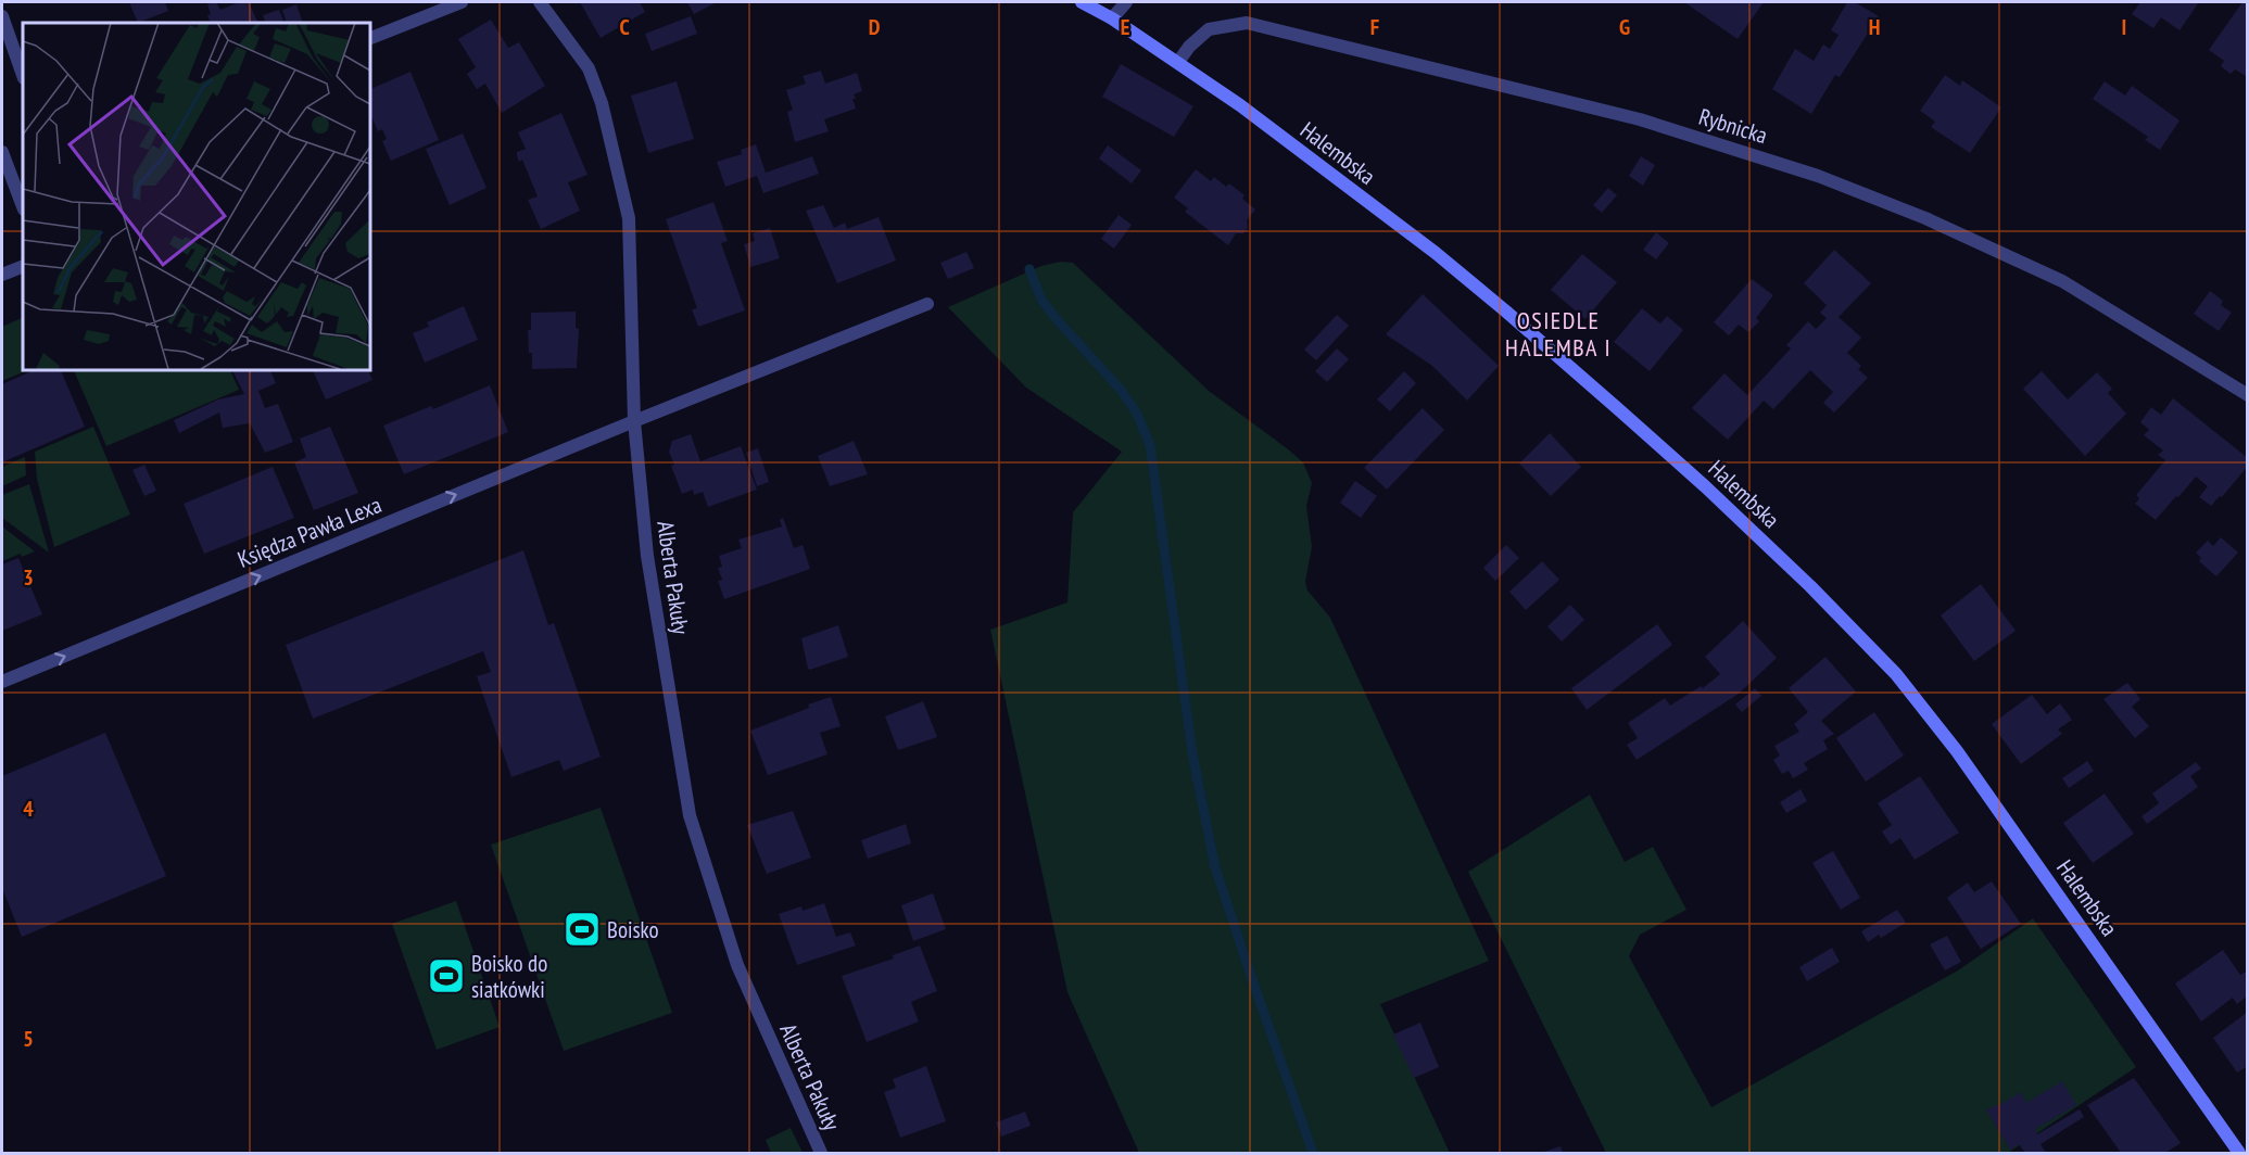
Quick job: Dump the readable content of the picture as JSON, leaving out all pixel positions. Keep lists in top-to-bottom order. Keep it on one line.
{"streets":{"street":["Rybnicka","Halembska","Księdza Pawła Lexa","Alberta Pakuły"]},"crossings":[["Rybnicka","Halembska"],["Księdza Pawła Lexa","Alberta Pakuły"]],"one_way":["Księdza Pawła Lexa"],"districts":["OSIEDLE HALEMBA I"],"places":{"sports":["Boisko","Boisko do siatkówki"]},"grid":{"columns":["C","D","E","F","G","H","I"],"rows":["3","4","5"]}}
